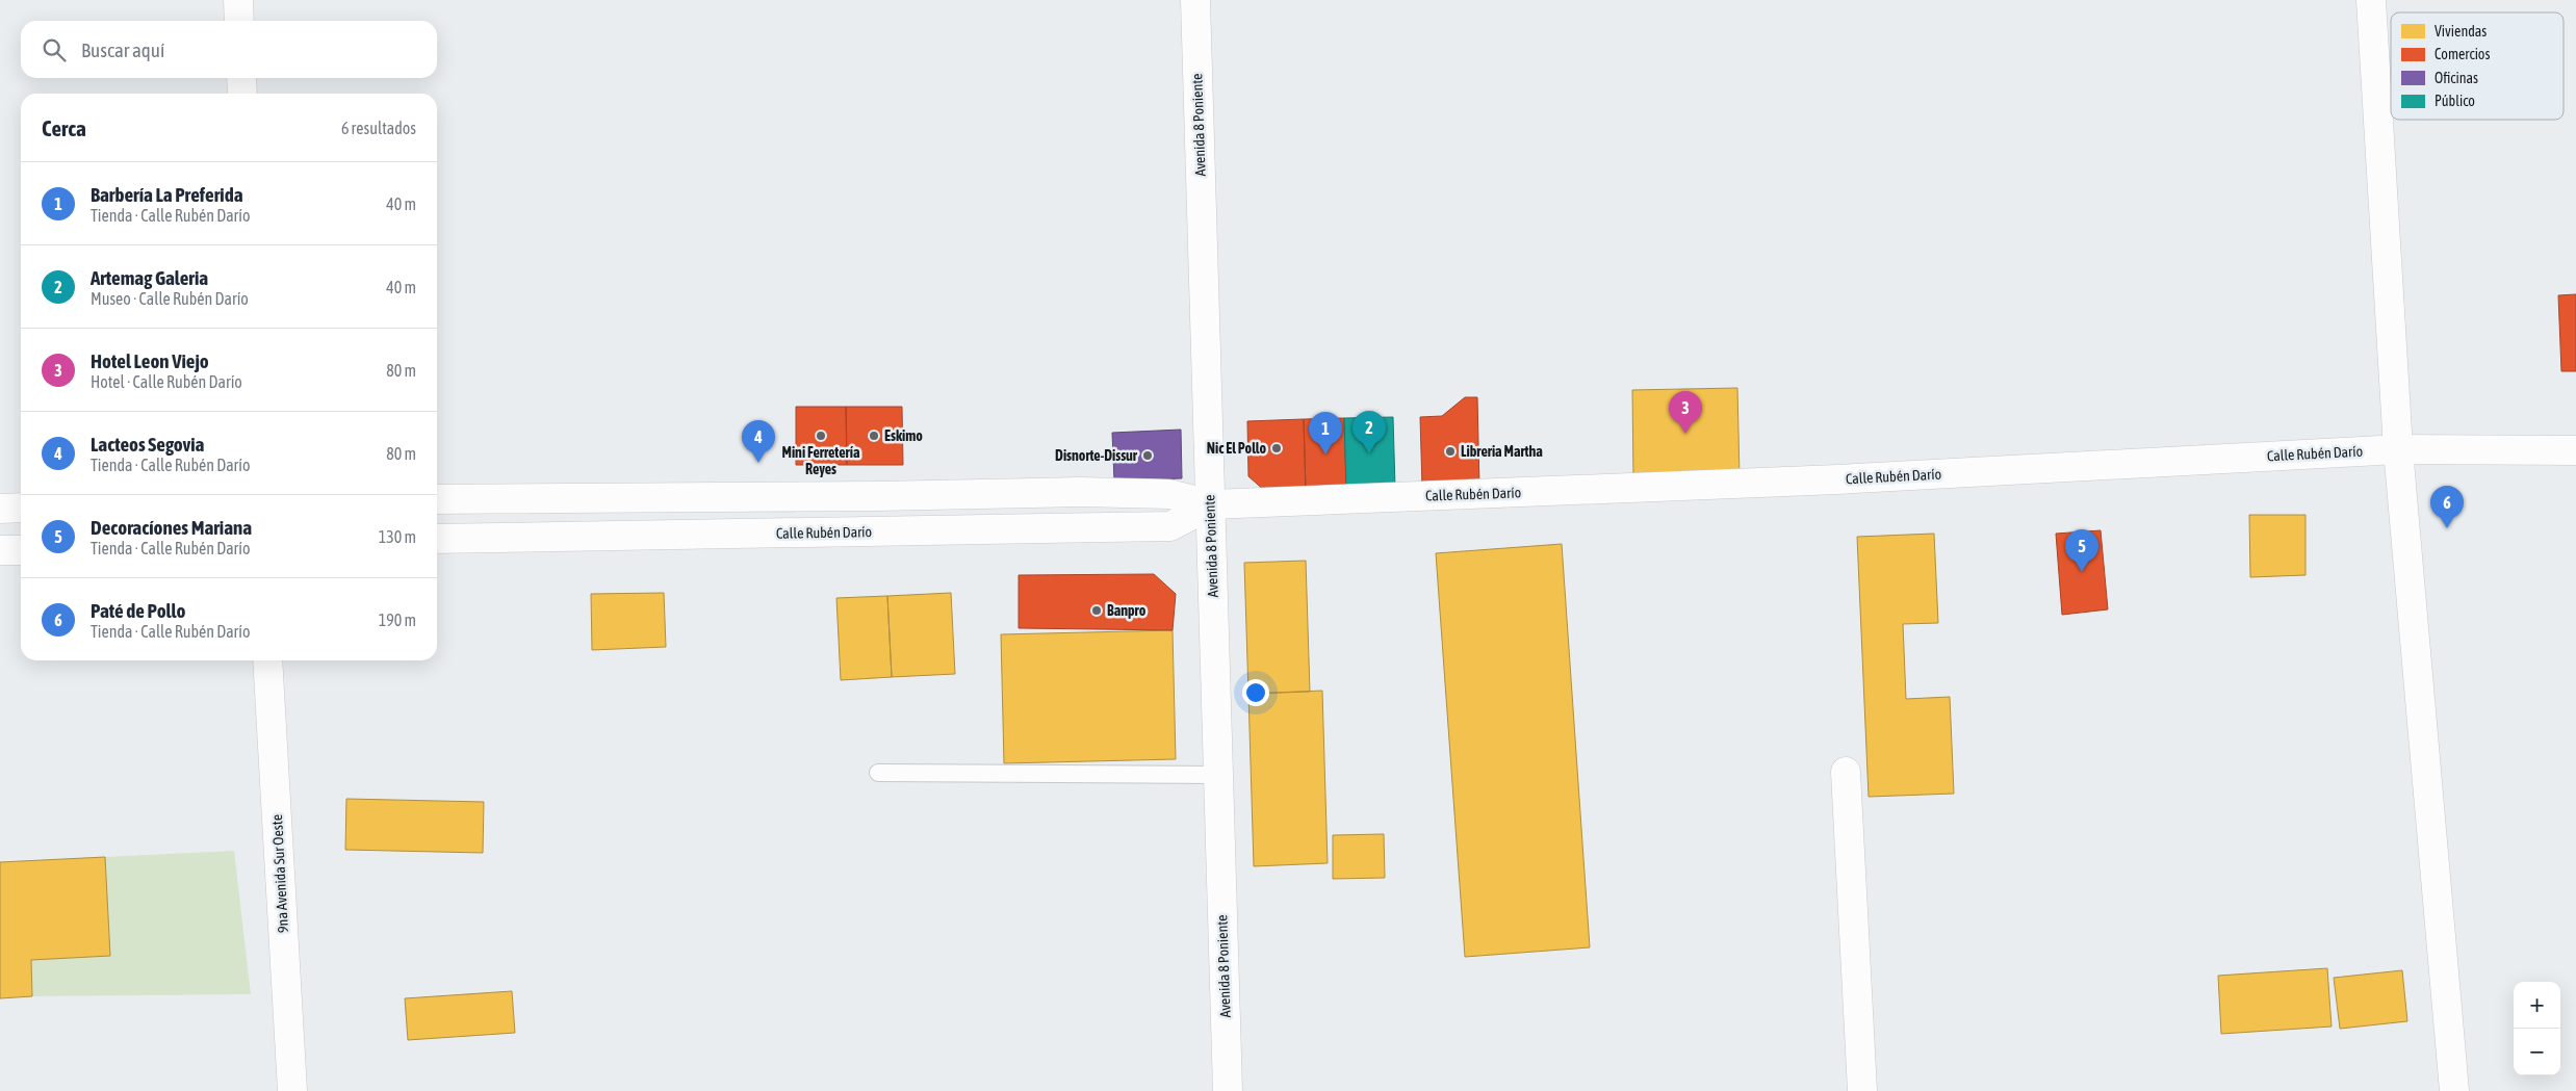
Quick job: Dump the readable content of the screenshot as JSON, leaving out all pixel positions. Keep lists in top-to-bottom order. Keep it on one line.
{"streets":{"street":["Avenida 8 Poniente","Calle Rubén Darío","9na Avenida Sur Oeste"]},"crossings":[["Avenida 8 Poniente","Calle Rubén Darío"]],"places":["Mini Ferretería Reyes","Eskimo","Nic El Pollo","Libreria Martha","Disnorte-Dissur","Banpro"],"legend":["Viviendas","Comercios","Oficinas","Público"],"page":{"search":"Buscar aquí","heading":["Cerca","6 resultados"],"list":[{"mark":"1","name":"Barbería La Preferida","note":"Tienda · Calle Rubén Darío","value":"40 m"},{"mark":"2","name":"Artemag Galeria","note":"Museo · Calle Rubén Darío","value":"40 m"},{"mark":"3","name":"Hotel Leon Viejo","note":"Hotel · Calle Rubén Darío","value":"80 m"},{"mark":"4","name":"Lacteos Segovia","note":"Tienda · Calle Rubén Darío","value":"80 m"},{"mark":"5","name":"Decoracíones Mariana","note":"Tienda · Calle Rubén Darío","value":"130 m"},{"mark":"6","name":"Paté de Pollo","note":"Tienda · Calle Rubén Darío","value":"190 m"}],"pins":["3","2","1","4","6","5"],"map_buttons":["+","−"]}}
